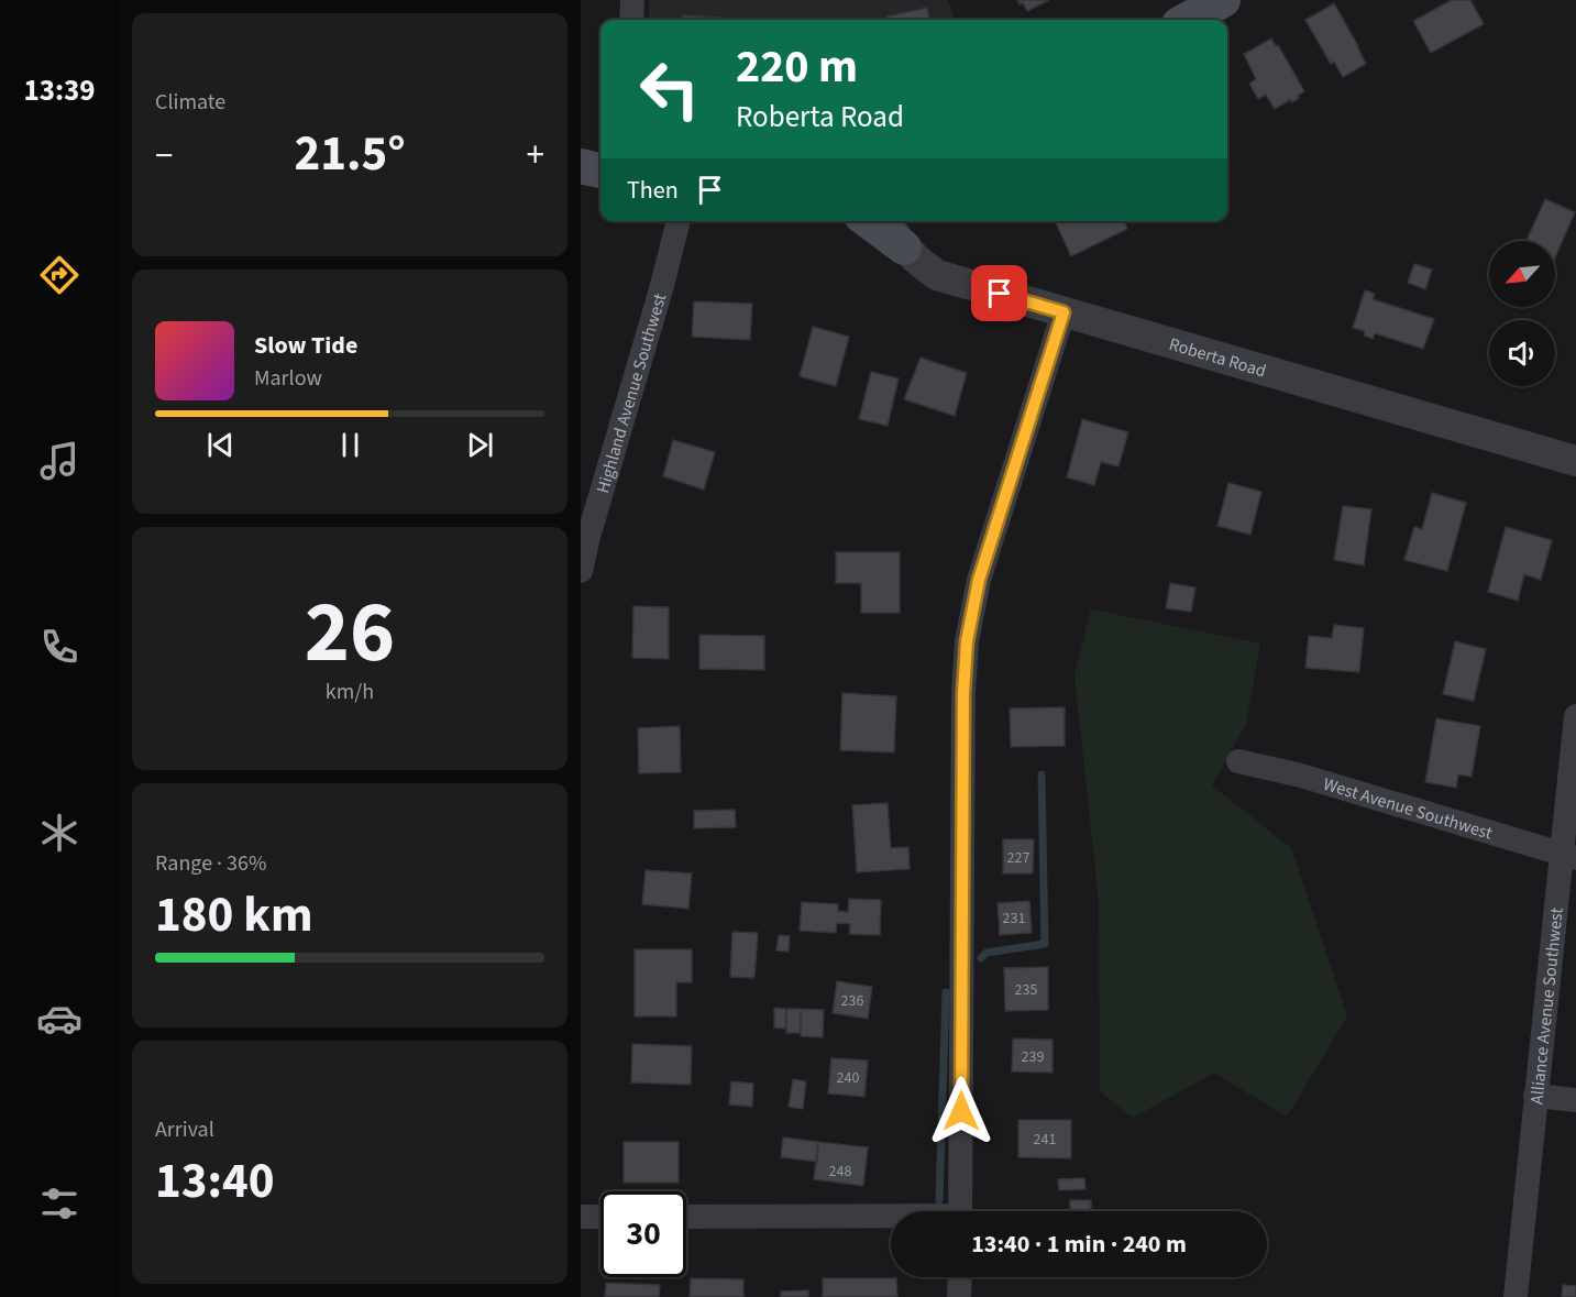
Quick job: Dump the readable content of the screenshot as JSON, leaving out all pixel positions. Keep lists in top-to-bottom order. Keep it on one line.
{"streets":{"street":["Roberta Road","Highland Avenue Southwest","West Avenue Southwest","Alliance Avenue Southwest"]},"crossings":[["West Avenue Southwest","Alliance Avenue Southwest"]],"house_numbers":["227","231","235","236","239","240","241","248"],"north":"bottom left","page":{"tabs":"13:39","tile":["Climate",["26","km/h"],["Range · 36%","180 km"],["Arrival","13:40"]],"turn":["220 m","Roberta Road"],"heat":["−","21.5°","+"],"then":"Then","song":["Slow Tide","Marlow"],"limit":"30","trip":"13:40 · 1 min · 240 m"}}
